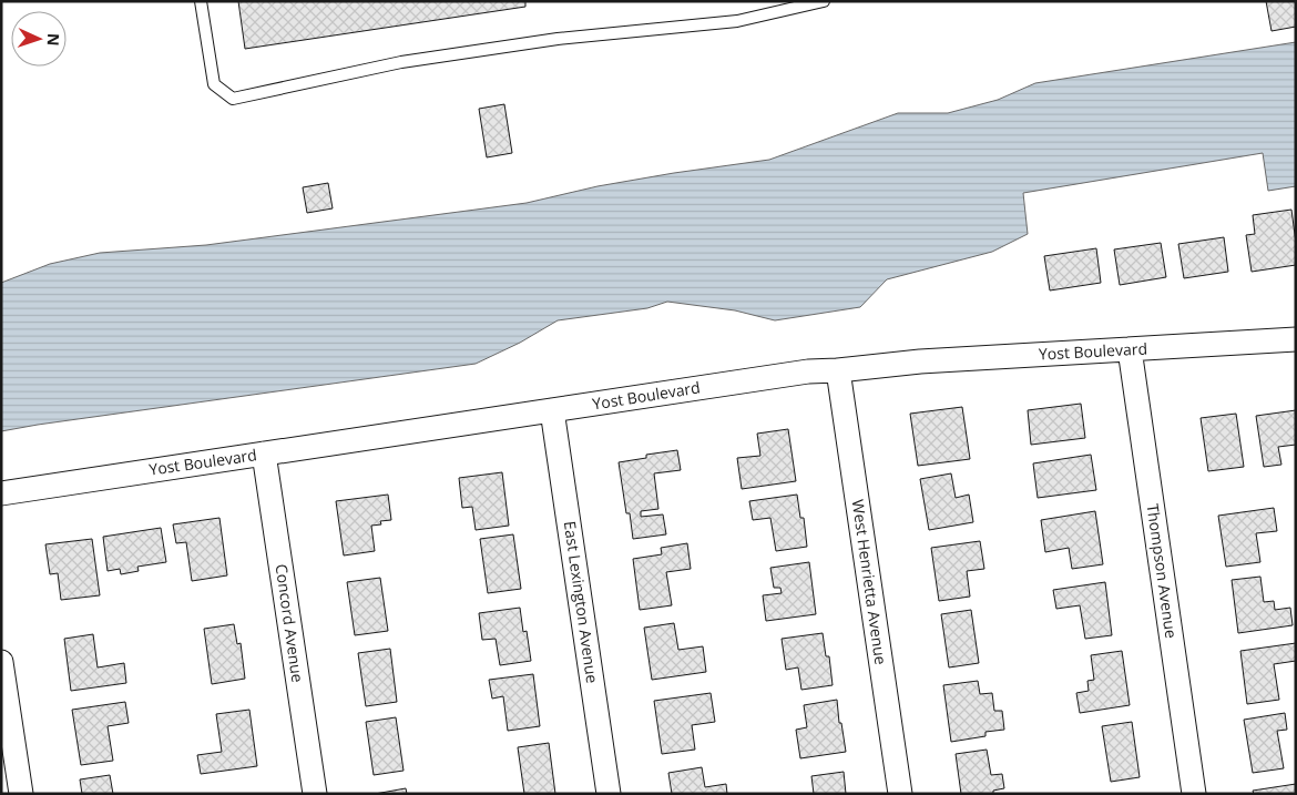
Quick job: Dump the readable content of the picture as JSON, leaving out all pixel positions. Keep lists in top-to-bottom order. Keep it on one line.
{"streets":{"street":["Yost Boulevard","Thompson Avenue","West Henrietta Avenue","East Lexington Avenue","Concord Avenue"]},"crossings":[["Yost Boulevard","Thompson Avenue"],["Yost Boulevard","West Henrietta Avenue"],["Yost Boulevard","East Lexington Avenue"],["Yost Boulevard","Concord Avenue"]],"north":"right"}
